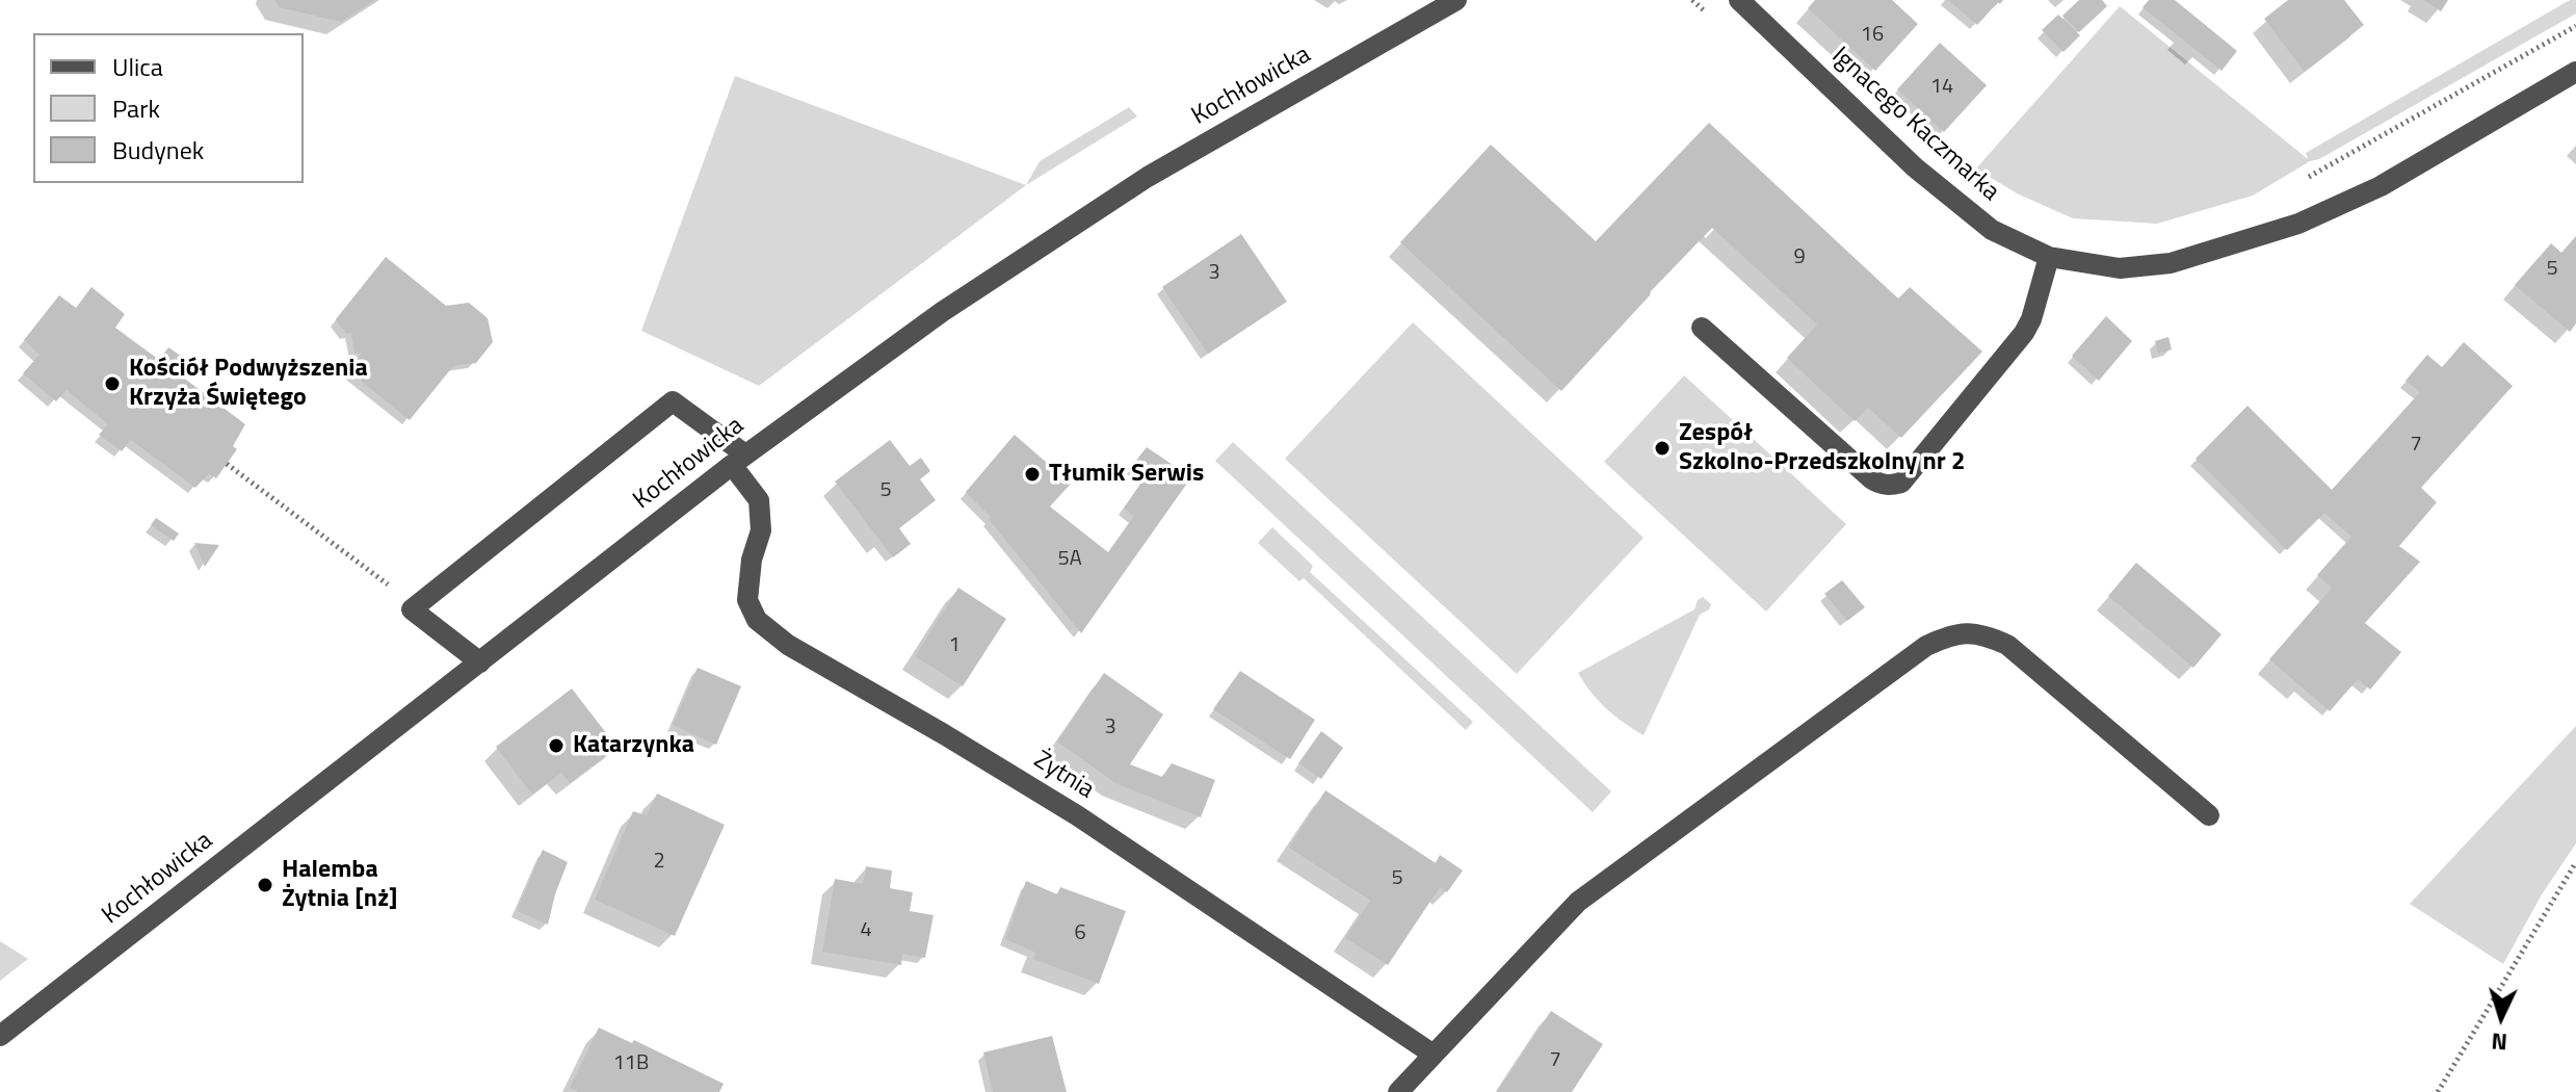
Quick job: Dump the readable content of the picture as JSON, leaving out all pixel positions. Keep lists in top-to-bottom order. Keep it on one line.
{"streets":{"street":["Kochłowicka","Ignacego Kaczmarka","Żytnia"]},"crossings":[["Kochłowicka","Żytnia"]],"places":["Kościół Podwyższenia Krzyża Świętego","Zespół Szkolno-Przedszkolny nr 2","Tłumik Serwis","Katarzynka","Halemba Żytnia [nż]"],"house_numbers":["16","14","9","5","3","7","5","5A","1","3","2","5","4","6","7","11B"],"legend":["Ulica","Park","Budynek"],"north":"bottom"}
